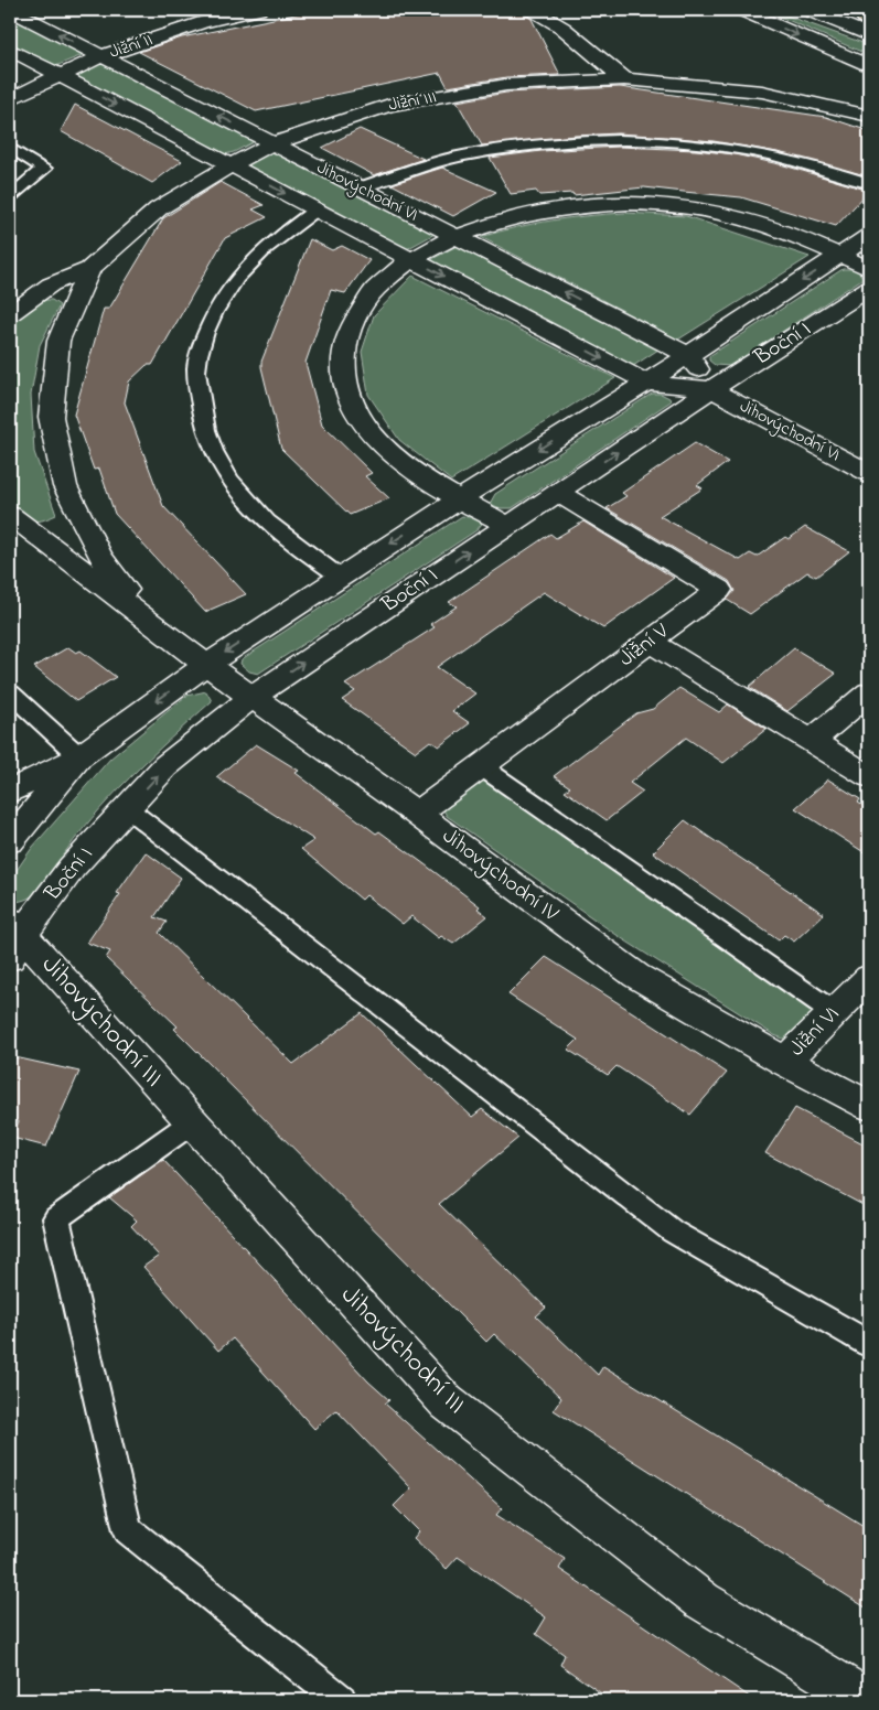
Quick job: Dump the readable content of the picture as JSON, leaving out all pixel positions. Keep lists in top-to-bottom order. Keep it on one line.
{"streets":{"street":["Jižní II","Jižní III","Jihovýchodní VI","Boční I","Jižní V","Jihovýchodní IV","Jihovýchodní III","Jižní VI"]},"crossings":[["Jižní II","Jihovýchodní VI"],["Jižní III","Jihovýchodní VI"],["Jižní III","Jihovýchodní IV"],["Jihovýchodní VI","Boční I"],["Boční I","Jižní V"],["Boční I","Jihovýchodní IV"],["Boční I","Jihovýchodní III"],["Jižní V","Jihovýchodní IV"],["Jihovýchodní IV","Jižní VI"]]}
